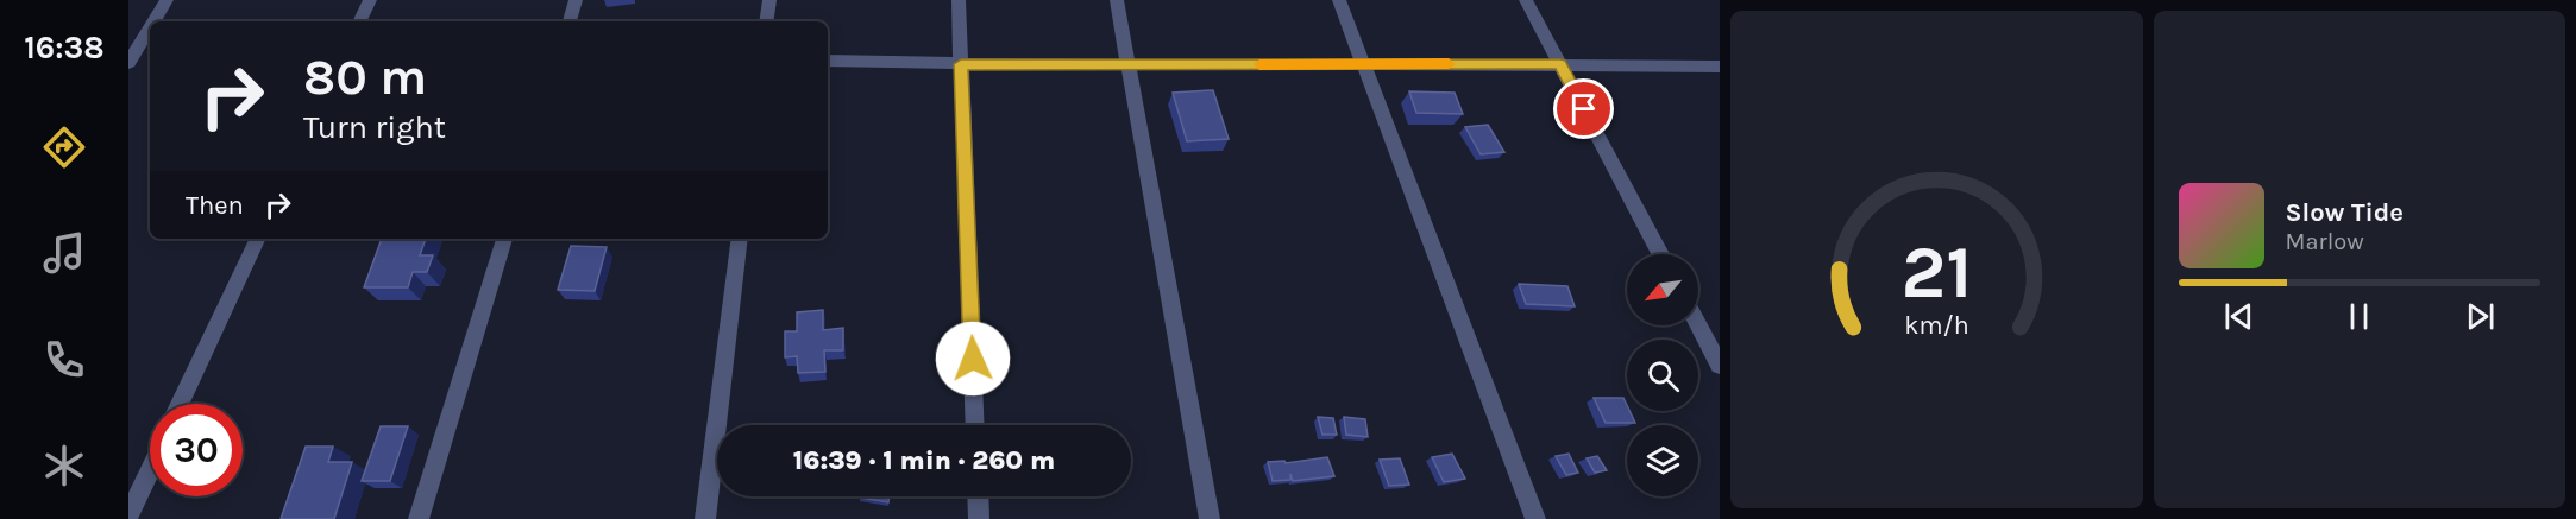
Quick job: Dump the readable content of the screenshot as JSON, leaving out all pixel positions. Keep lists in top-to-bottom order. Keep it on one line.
{"north":"bottom left","page":{"tabs":"16:38","turn":["80 m","Turn right"],"then":"Then","song":["Slow Tide","Marlow"],"limit":"30","trip":"16:39 · 1 min · 260 m","gauge":["21","km/h"]}}
